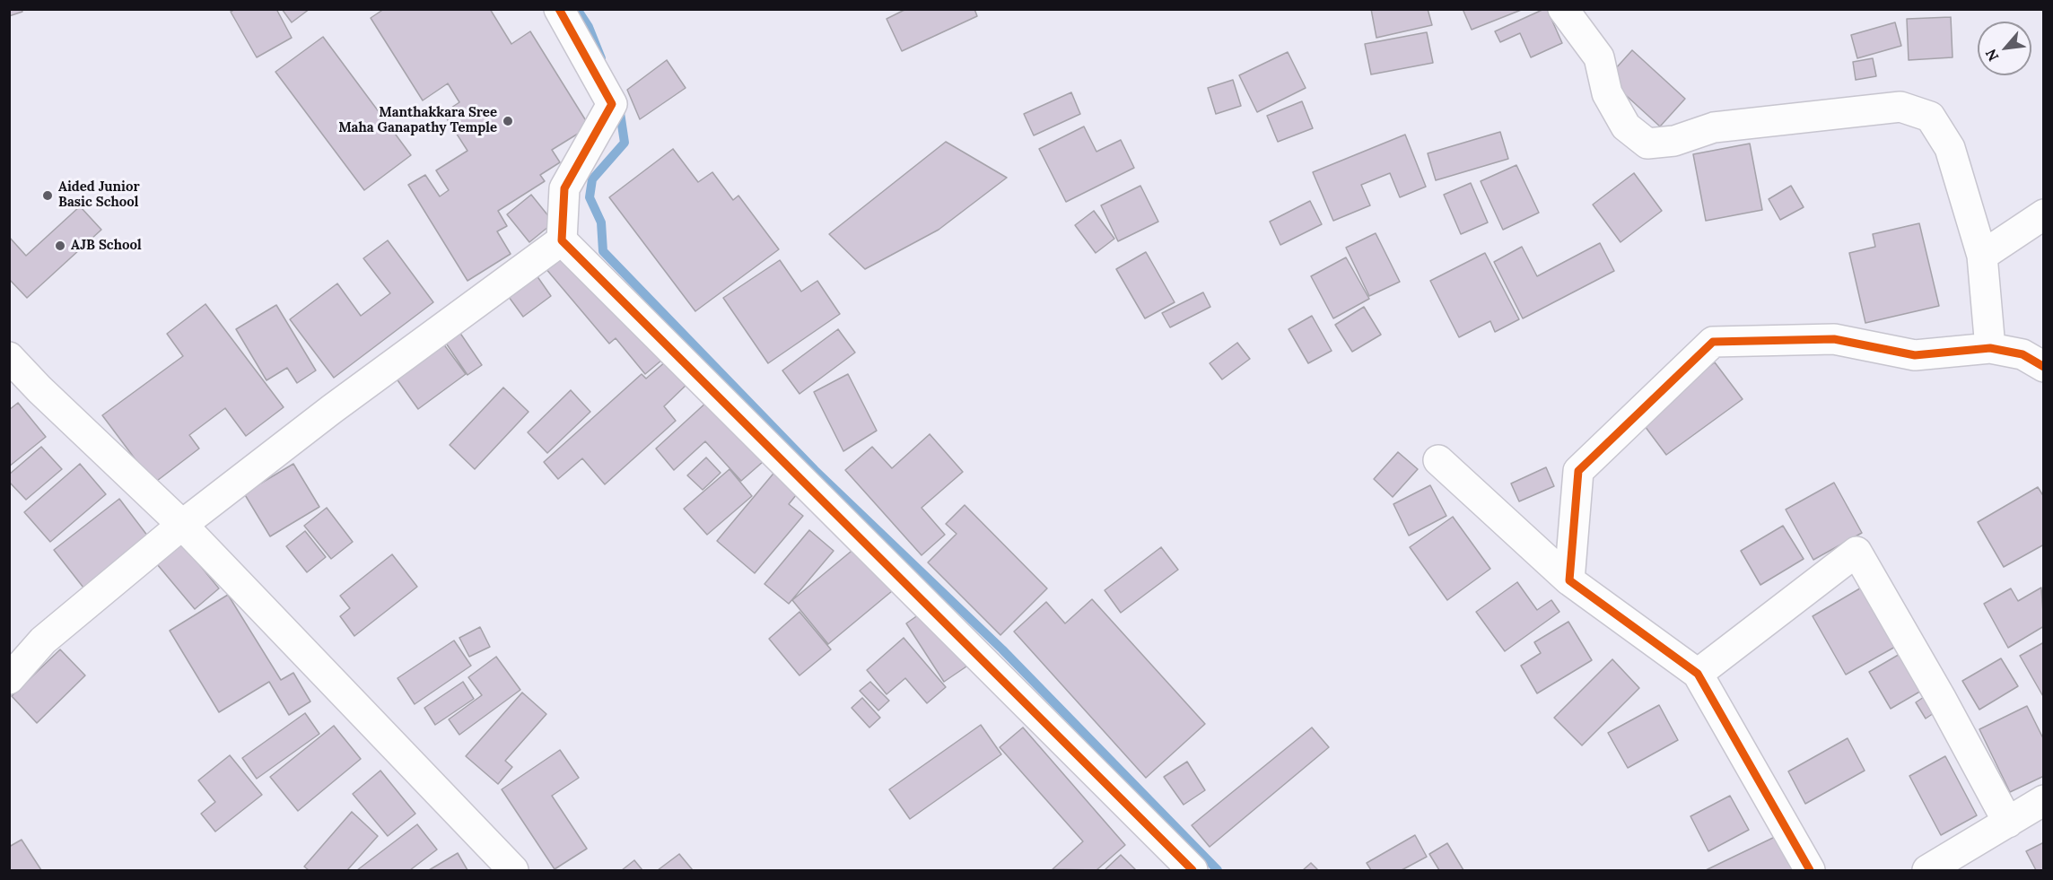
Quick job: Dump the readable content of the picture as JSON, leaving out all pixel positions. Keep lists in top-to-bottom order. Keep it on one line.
{"places":["Manthakkara Sree Maha Ganapathy Temple","Aided Junior Basic School","AJB School"],"north":"bottom left"}
